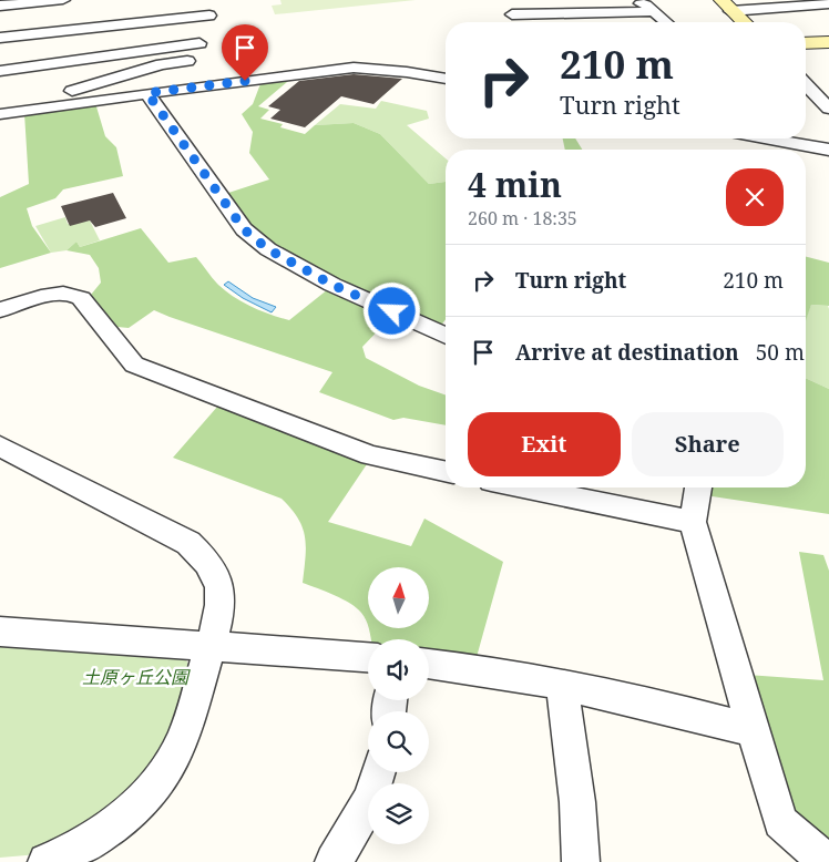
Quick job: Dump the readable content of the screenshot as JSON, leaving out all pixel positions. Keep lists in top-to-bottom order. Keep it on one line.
{"parks":["土原ヶ丘公園"],"north":"top","page":{"turn":["210 m","Turn right"],"heading":["4 min","260 m · 18:35"],"list":[{"name":"Turn right","value":"210 m"},{"name":"Arrive at destination","value":"50 m"}],"buttons":["Exit","Share"]}}
